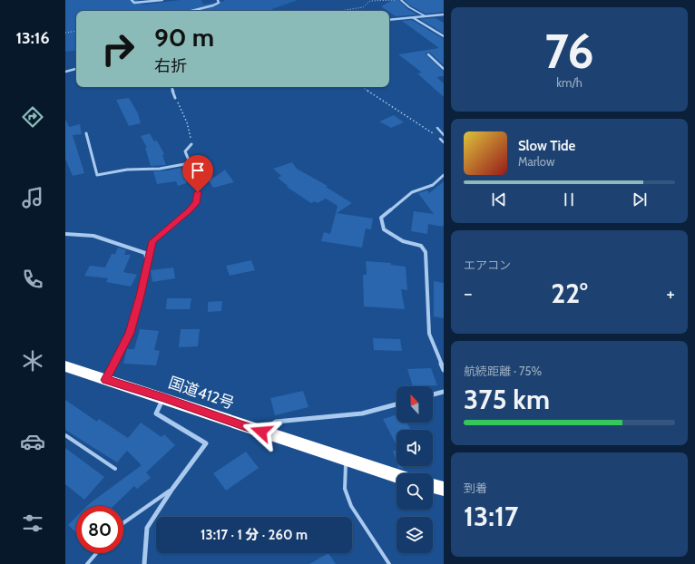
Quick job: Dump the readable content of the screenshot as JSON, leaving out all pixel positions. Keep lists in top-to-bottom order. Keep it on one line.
{"streets":{"highway":["国道412号"]},"north":"top","page":{"tabs":"13:16","tile":[["76","km/h"],"エアコン",["航続距離 · 75%","375 km"],["到着","13:17"]],"turn":["90 m","右折"],"song":["Slow Tide","Marlow"],"heat":["−","22°","+"],"limit":"80","trip":"13:17 · 1 分 · 260 m"}}
